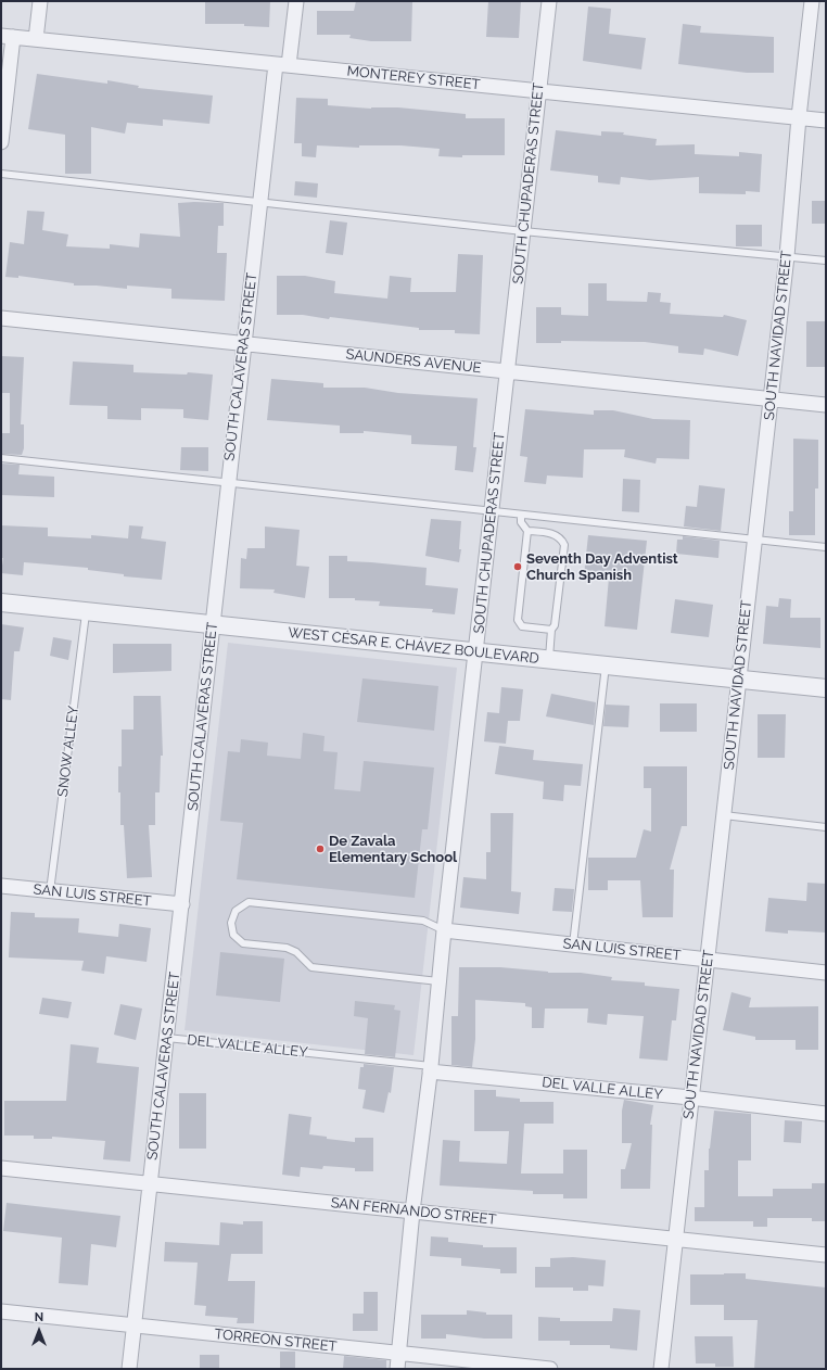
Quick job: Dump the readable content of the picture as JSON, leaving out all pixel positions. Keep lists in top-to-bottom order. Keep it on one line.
{"streets":{"street":["MONTEREY STREET","SOUTH CHUPADERAS STREET","SOUTH NAVIDAD STREET","SAUNDERS AVENUE","SOUTH CALAVERAS STREET","WEST CÉSAR E. CHÁVEZ BOULEVARD","SAN LUIS STREET","DEL VALLE ALLEY","SAN FERNANDO STREET","TORREON STREET"],"lane":["SNOW ALLEY"]},"crossings":[["MONTEREY STREET","SOUTH CHUPADERAS STREET"],["MONTEREY STREET","SOUTH NAVIDAD STREET"],["MONTEREY STREET","SOUTH CALAVERAS STREET"],["SOUTH CHUPADERAS STREET","SAUNDERS AVENUE"],["SOUTH CHUPADERAS STREET","WEST CÉSAR E. CHÁVEZ BOULEVARD"],["SOUTH CHUPADERAS STREET","SAN LUIS STREET"],["SOUTH CHUPADERAS STREET","DEL VALLE ALLEY"],["SOUTH CHUPADERAS STREET","SAN FERNANDO STREET"],["SOUTH CHUPADERAS STREET","TORREON STREET"],["SOUTH NAVIDAD STREET","SAUNDERS AVENUE"],["SOUTH NAVIDAD STREET","WEST CÉSAR E. CHÁVEZ BOULEVARD"],["SOUTH NAVIDAD STREET","SAN LUIS STREET"],["SOUTH NAVIDAD STREET","DEL VALLE ALLEY"],["SOUTH NAVIDAD STREET","SAN FERNANDO STREET"],["SAUNDERS AVENUE","SOUTH CALAVERAS STREET"],["SOUTH CALAVERAS STREET","WEST CÉSAR E. CHÁVEZ BOULEVARD"],["SOUTH CALAVERAS STREET","SAN LUIS STREET"],["SOUTH CALAVERAS STREET","DEL VALLE ALLEY"],["SOUTH CALAVERAS STREET","SAN FERNANDO STREET"],["SOUTH CALAVERAS STREET","TORREON STREET"],["WEST CÉSAR E. CHÁVEZ BOULEVARD","SNOW ALLEY"],["SNOW ALLEY","SAN LUIS STREET"]],"places":["Seventh Day Adventist Church Spanish","De Zavala Elementary School"],"north":"top"}
